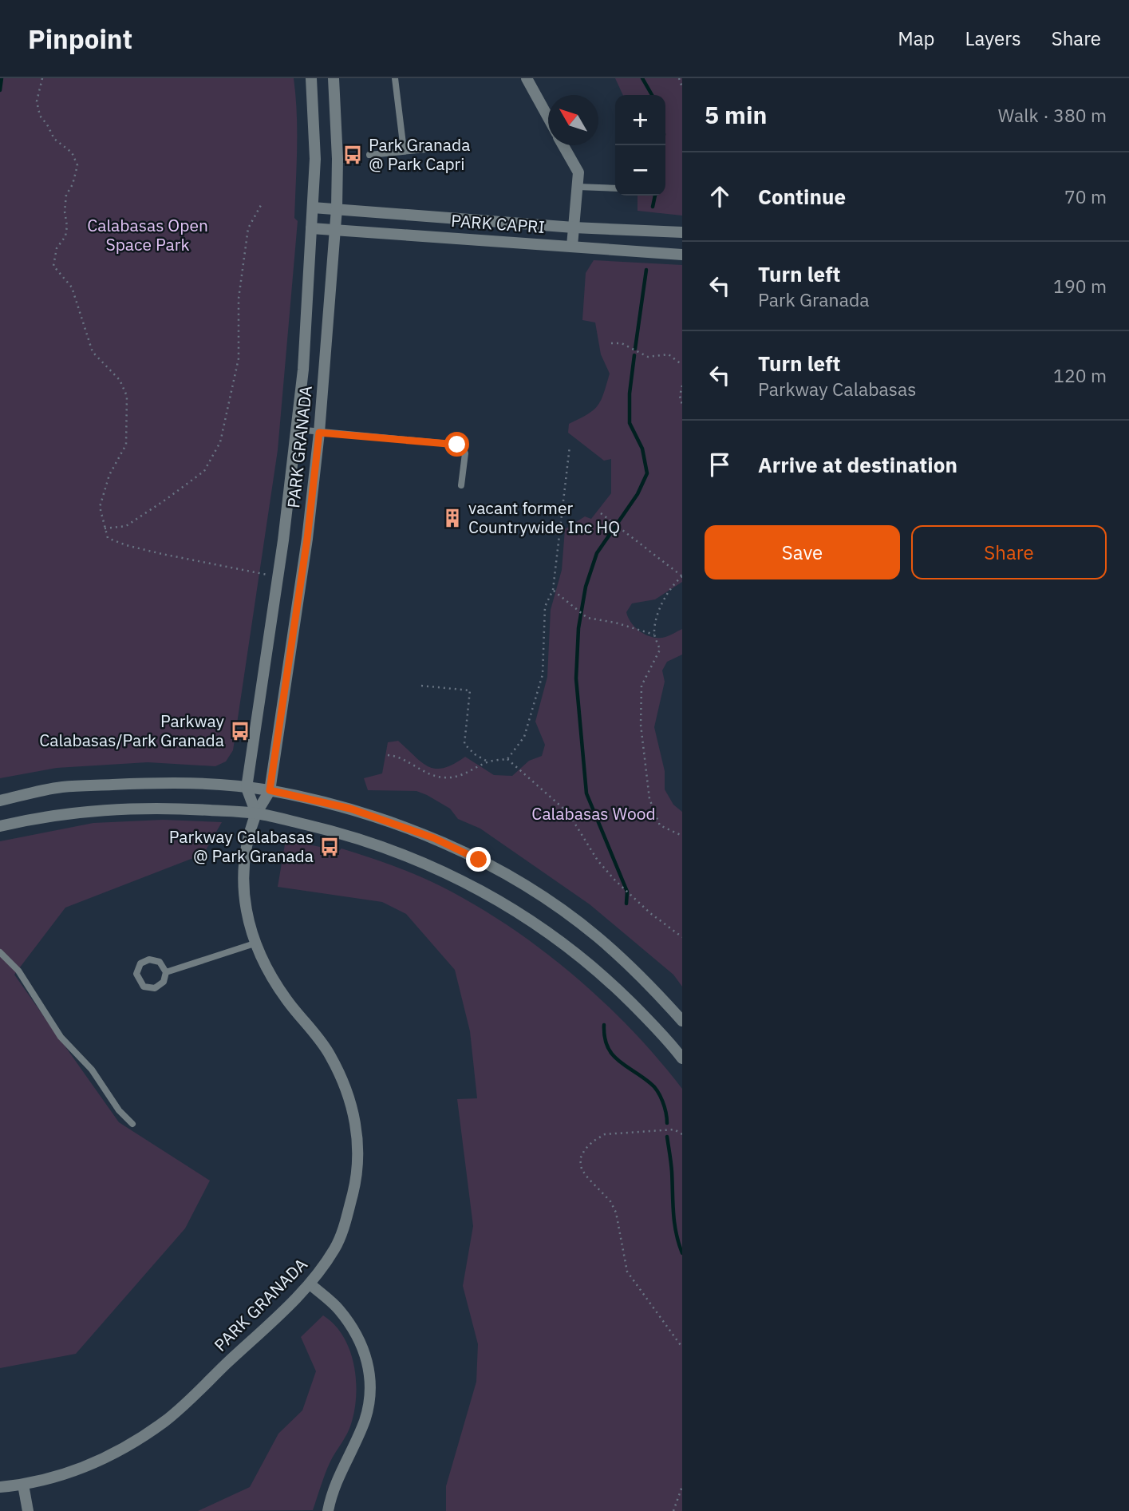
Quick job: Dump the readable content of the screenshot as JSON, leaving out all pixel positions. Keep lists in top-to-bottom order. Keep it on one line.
{"streets":{"street":["PARK CAPRI","PARK GRANADA"]},"crossings":[["PARK CAPRI","PARK GRANADA"]],"parks":["Calabasas Open Space Park","Calabasas Wood"],"places":{"bus stop":["Park Granada @ Park Capri","Parkway Calabasas/Park Granada","Parkway Calabasas @ Park Granada"],"building":["vacant former Countrywide Inc HQ"]},"north":"top left","page":{"header":"Pinpoint","nav":["Map","Layers","Share"],"heading":["5 min","Walk · 380 m"],"map_buttons":["+","−"],"list":[["Continue","70 m"],["Turn left","Park Granada","190 m"],["Turn left","Parkway Calabasas","120 m"],"Arrive at destination"],"buttons":["Save","Share"]}}
